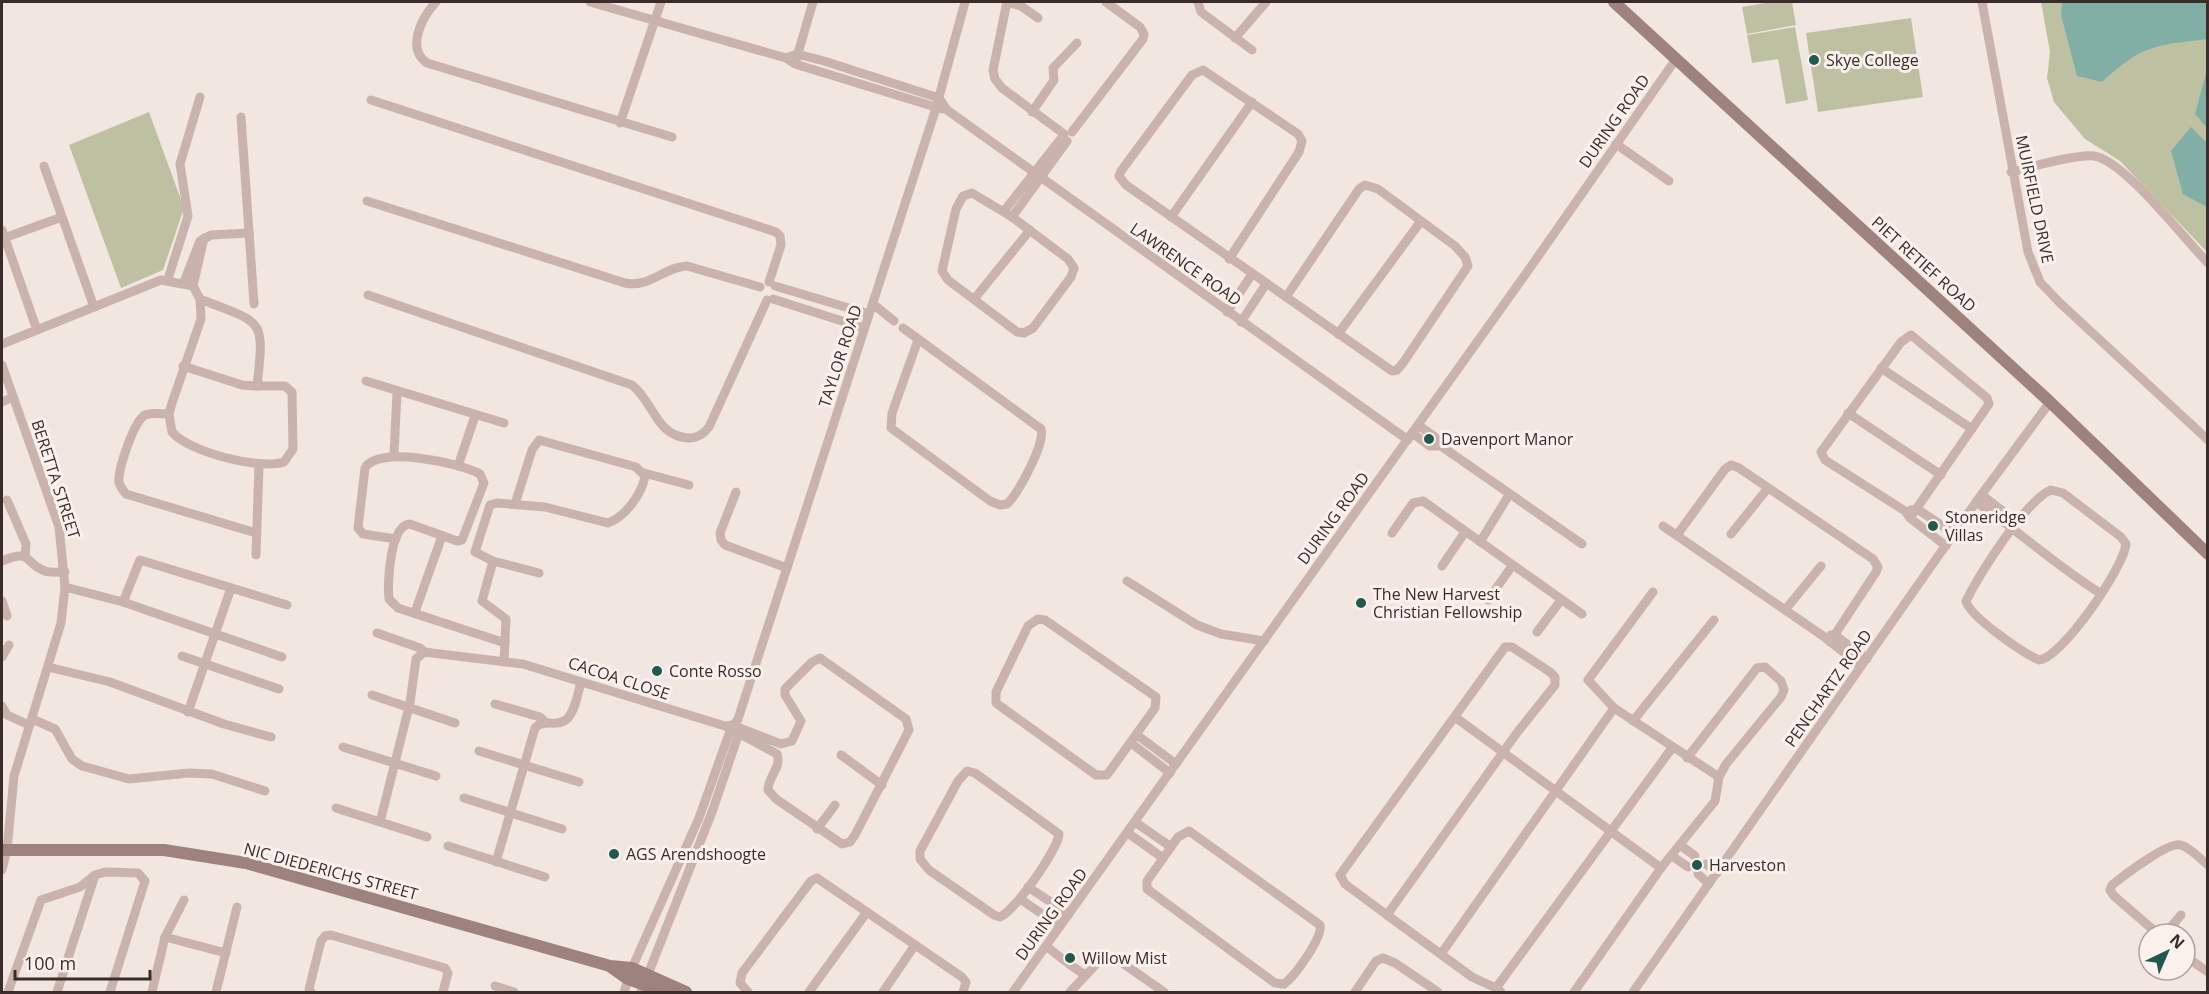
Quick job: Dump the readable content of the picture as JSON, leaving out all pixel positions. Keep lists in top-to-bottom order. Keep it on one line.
{"streets":{"street":["DURING ROAD","MUIRFIELD DRIVE","LAWRENCE ROAD","PIET RETIEF ROAD","TAYLOR ROAD","BERETTA STREET","CACOA CLOSE","PENCHARTZ ROAD","NIC DIEDERICHS STREET"]},"crossings":[["DURING ROAD","LAWRENCE ROAD"],["DURING ROAD","PIET RETIEF ROAD"],["LAWRENCE ROAD","TAYLOR ROAD"],["PIET RETIEF ROAD","PENCHARTZ ROAD"],["TAYLOR ROAD","CACOA CLOSE"],["TAYLOR ROAD","NIC DIEDERICHS STREET"],["BERETTA STREET","NIC DIEDERICHS STREET"]],"places":["Skye College","Davenport Manor","Stoneridge Villas","The New Harvest Christian Fellowship","Conte Rosso","AGS Arendshoogte","Harveston","Willow Mist"],"scale_bar":"100 m","north":"top right"}
